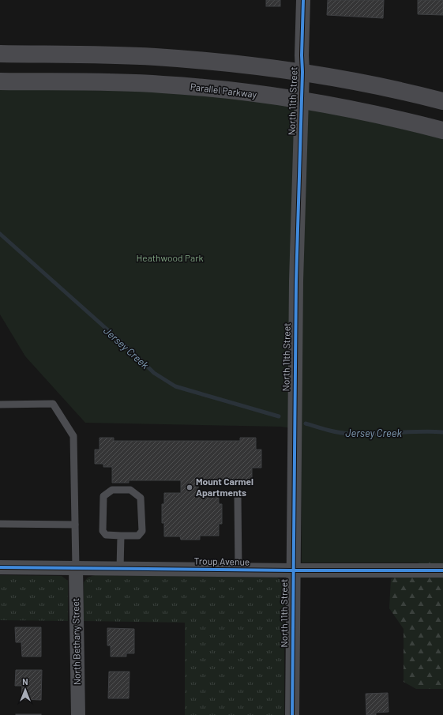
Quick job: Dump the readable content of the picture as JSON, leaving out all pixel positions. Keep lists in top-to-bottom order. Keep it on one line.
{"streets":{"main road":["Parallel Parkway"],"street":["North 11th Street","Troup Avenue","North Bethany Street"]},"crossings":[["Parallel Parkway","North 11th Street"],["North 11th Street","Troup Avenue"],["Troup Avenue","North Bethany Street"]],"water":["Jersey Creek"],"parks":["Heathwood Park"],"places":["Mount Carmel Apartments"],"north":"top"}
